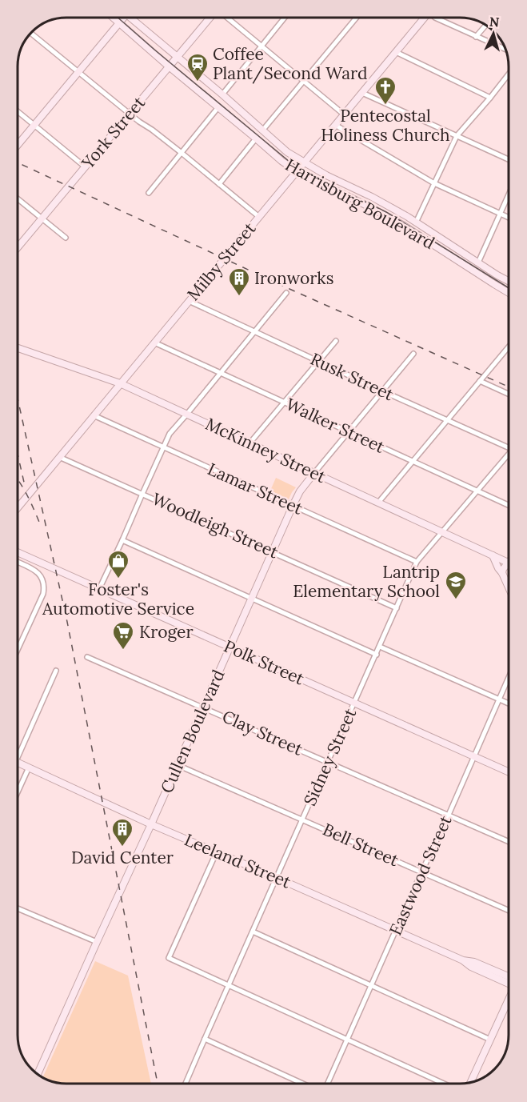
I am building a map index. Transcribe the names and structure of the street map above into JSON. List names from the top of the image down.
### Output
{
  "streets": {
    "main road": [
      "York Street",
      "Harrisburg Boulevard",
      "Milby Street",
      "McKinney Street",
      "Polk Street",
      "Cullen Boulevard",
      "Leeland Street"
    ],
    "street": [
      "Rusk Street",
      "Walker Street",
      "Lamar Street",
      "Woodleigh Street",
      "Clay Street",
      "Sidney Street",
      "Bell Street",
      "Eastwood Street"
    ]
  },
  "crossings": [
    ["York Street", "Harrisburg Boulevard"],
    ["Harrisburg Boulevard", "Milby Street"],
    ["Milby Street", "Rusk Street"],
    ["Milby Street", "Walker Street"],
    ["Milby Street", "McKinney Street"],
    ["Milby Street", "Lamar Street"],
    ["Milby Street", "Woodleigh Street"],
    ["Rusk Street", "Cullen Boulevard"],
    ["Walker Street", "Cullen Boulevard"],
    ["Walker Street", "Sidney Street"],
    ["McKinney Street", "Cullen Boulevard"],
    ["McKinney Street", "Sidney Street"],
    ["Lamar Street", "Cullen Boulevard"],
    ["Lamar Street", "Sidney Street"],
    ["Woodleigh Street", "Cullen Boulevard"],
    ["Woodleigh Street", "Sidney Street"],
    ["Polk Street", "Cullen Boulevard"],
    ["Polk Street", "Sidney Street"],
    ["Polk Street", "Eastwood Street"],
    ["Cullen Boulevard", "Clay Street"],
    ["Cullen Boulevard", "Bell Street"],
    ["Cullen Boulevard", "Leeland Street"],
    ["Clay Street", "Sidney Street"],
    ["Clay Street", "Eastwood Street"],
    ["Sidney Street", "Bell Street"],
    ["Sidney Street", "Leeland Street"],
    ["Bell Street", "Eastwood Street"],
    ["Leeland Street", "Eastwood Street"]
  ],
  "places": {
    "station": ["Coffee Plant/Second Ward"],
    "church": ["Pentecostal Holiness Church"],
    "building": ["Ironworks", "David Center"],
    "shop": ["Foster's Automotive Service"],
    "school or university": ["Lantrip Elementary School"],
    "supermarket": ["Kroger"]
  },
  "north": "top"
}
